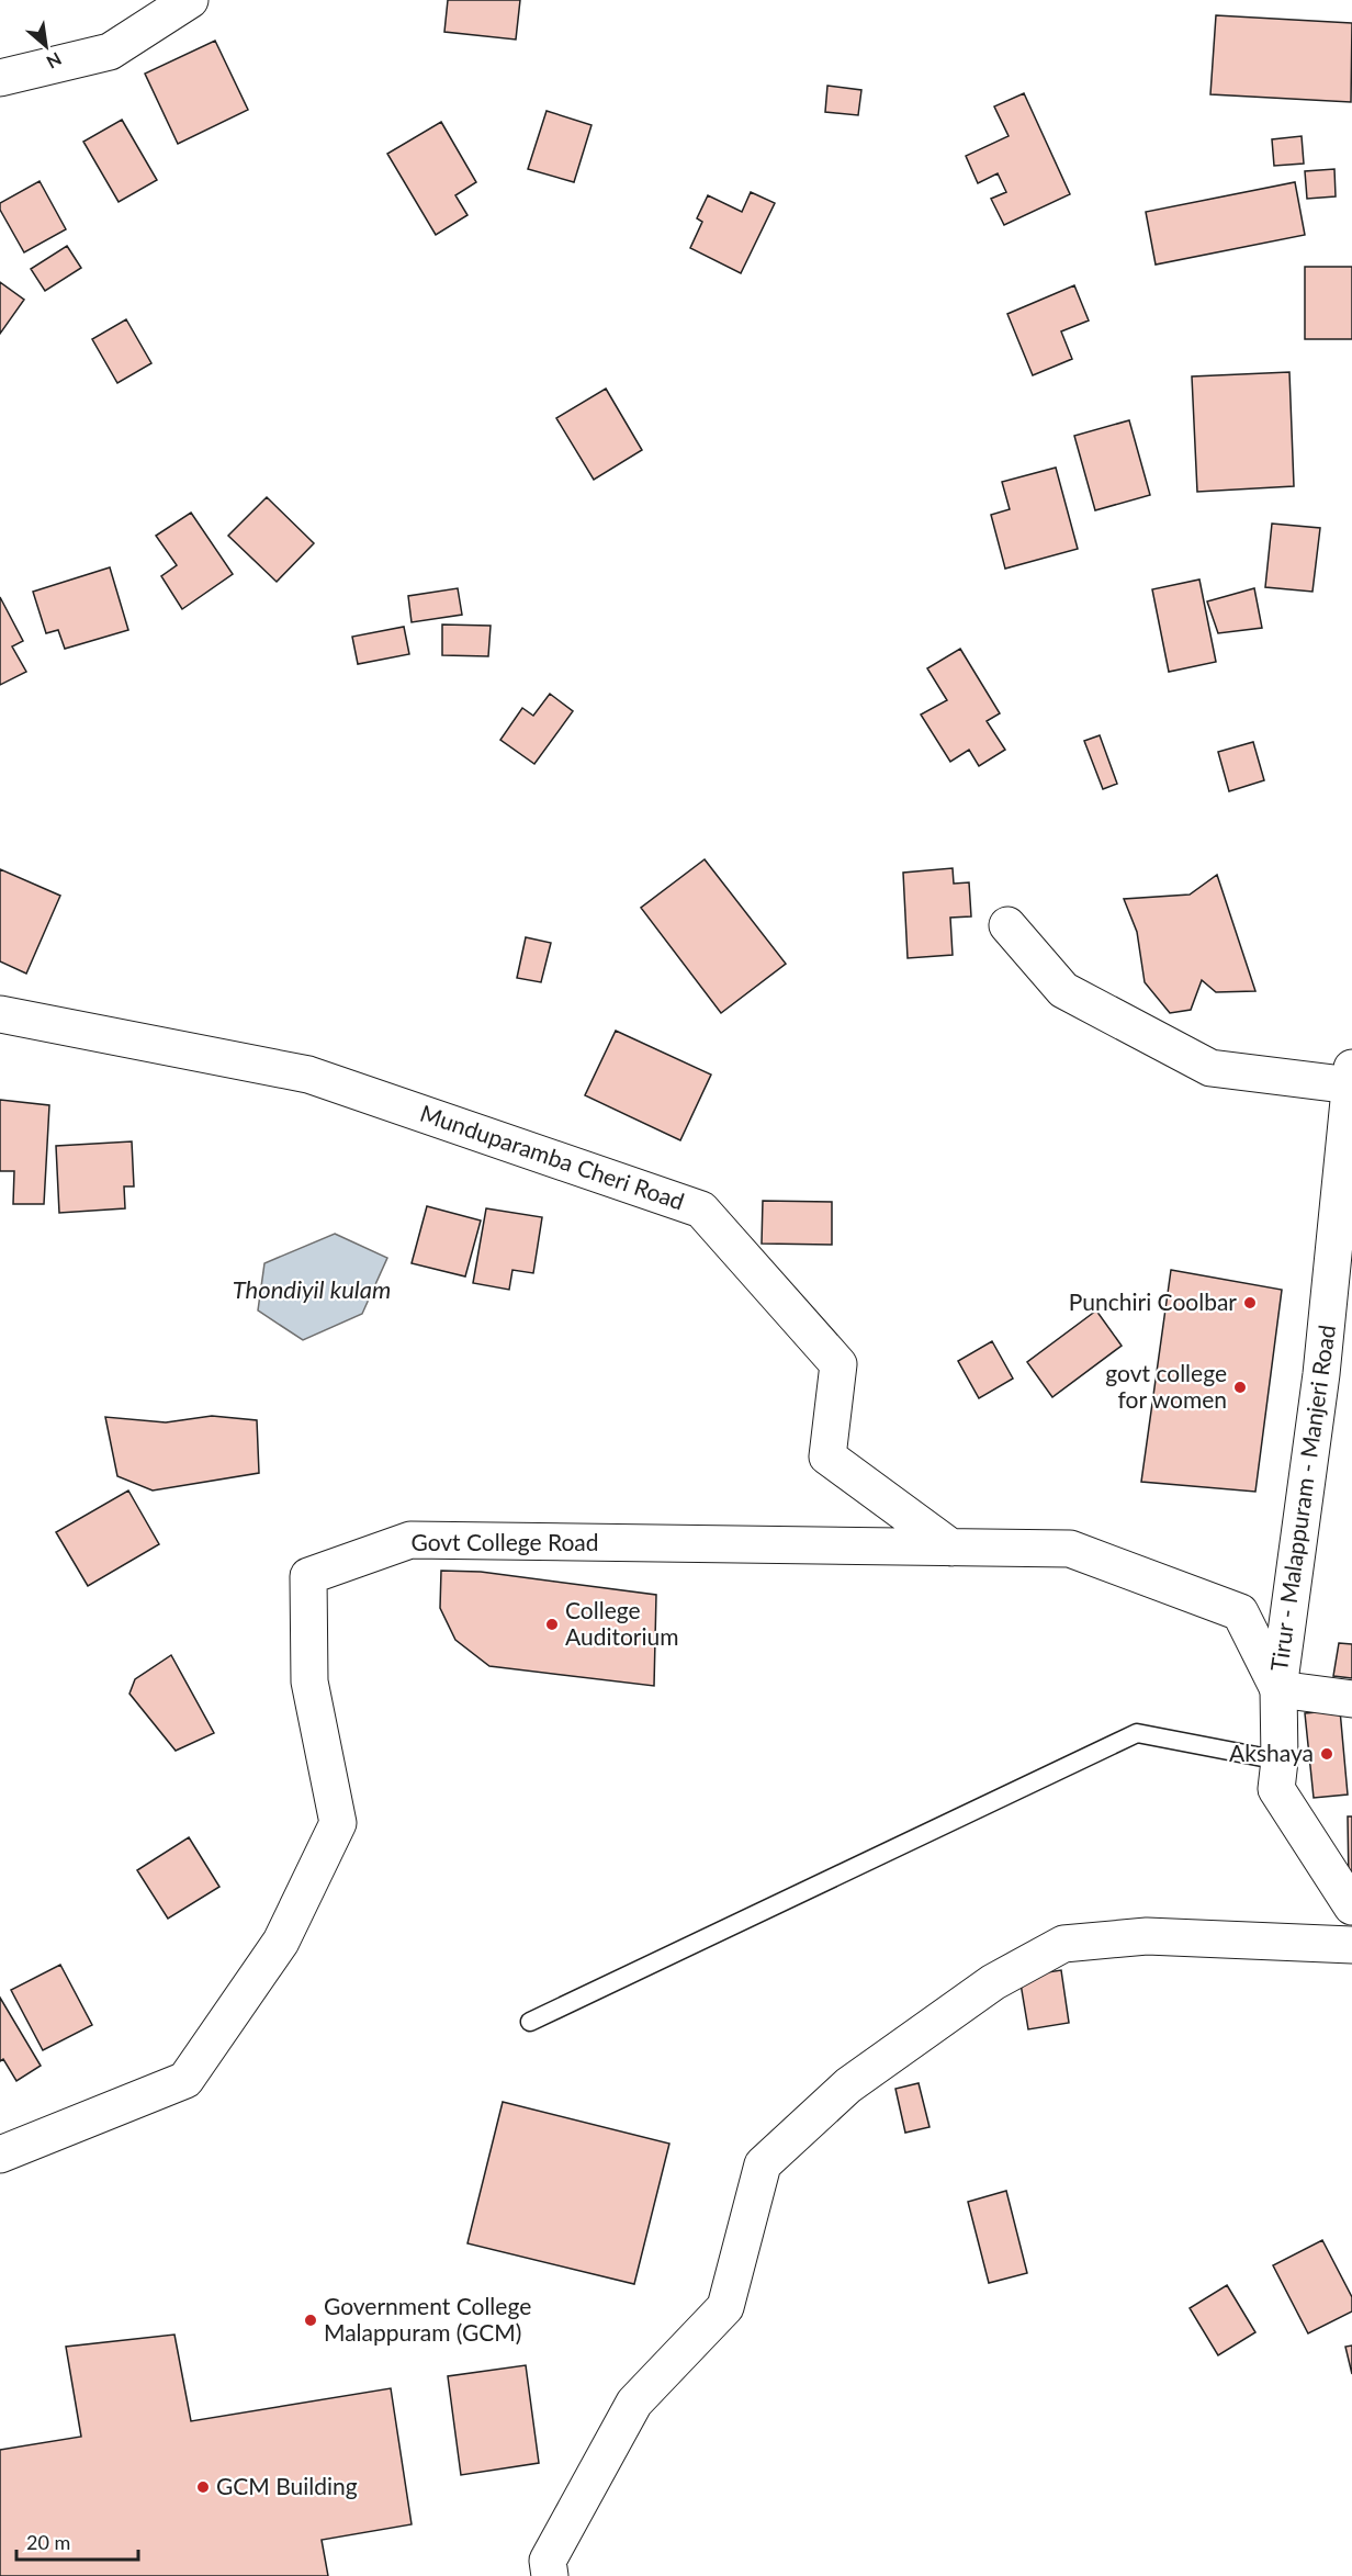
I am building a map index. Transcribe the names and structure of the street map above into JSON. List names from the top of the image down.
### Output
{
  "streets": {
    "street": ["Munduparamba Cheri Road", "Tirur - Malappuram - Manjeri Road", "Govt College Road"]
  },
  "crossings": [
    ["Munduparamba Cheri Road", "Govt College Road"],
    ["Tirur - Malappuram - Manjeri Road", "Govt College Road"]
  ],
  "water": ["Thondiyil kulam"],
  "places": [
    "Punchiri Coolbar",
    "govt college for women",
    "College Auditorium",
    "Akshaya",
    "Government College Malappuram (GCM)",
    "GCM Building"
  ],
  "scale_bar": "20 m",
  "north": "bottom right"
}
